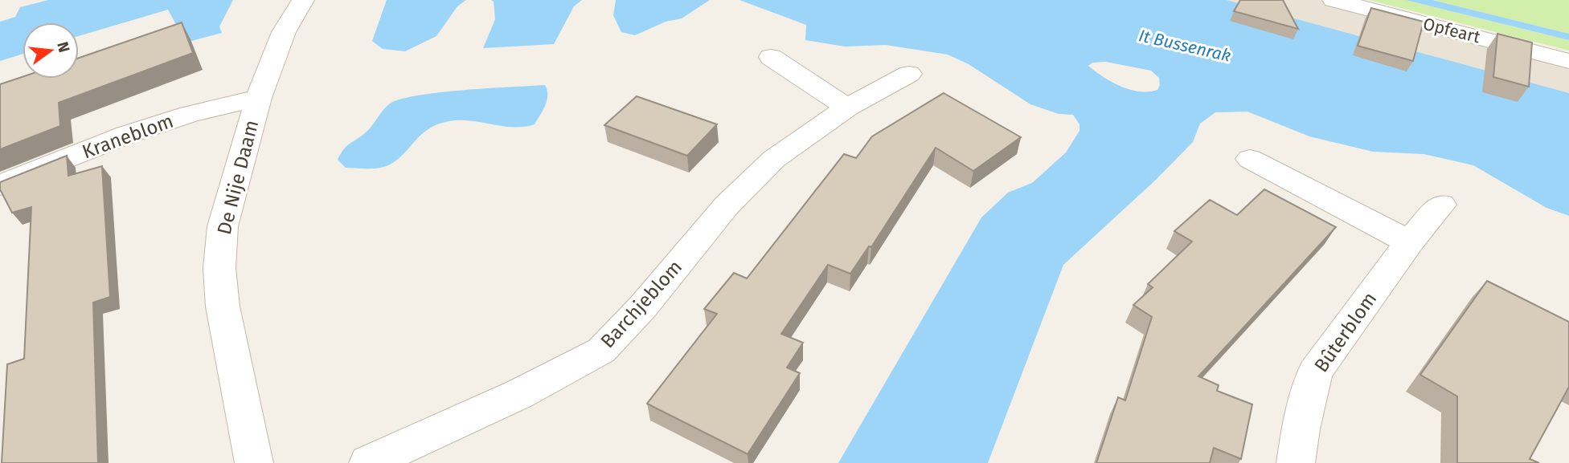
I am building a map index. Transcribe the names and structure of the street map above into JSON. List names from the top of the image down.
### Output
{
  "streets": {
    "street": [
      "Opfeart",
      "Kraneblom",
      "De Nije Daam",
      "Barchjeblom",
      "Bûterblom"
    ]
  },
  "crossings": [
    ["Kraneblom", "De Nije Daam"]
  ],
  "water": ["It Bussenrak"],
  "north": "right"
}
